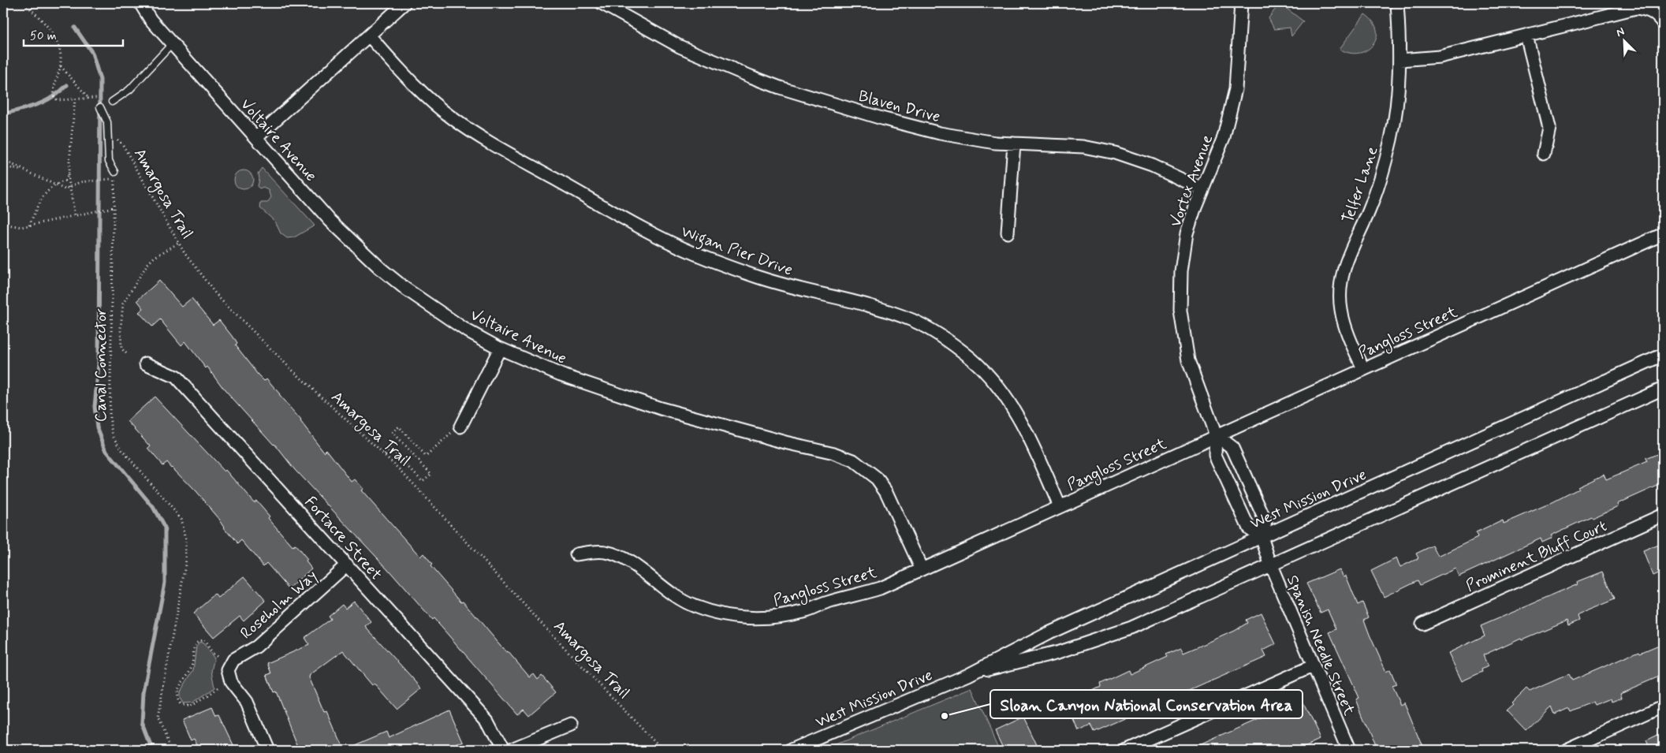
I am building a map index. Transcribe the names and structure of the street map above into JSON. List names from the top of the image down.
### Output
{
  "streets": {
    "street": [
      "Blaven Drive",
      "Voltaire Avenue",
      "Vortex Avenue",
      "Telfer Lane",
      "Wigan Pier Drive",
      "Pangloss Street",
      "West Mission Drive",
      "Fortacre Street",
      "Prominent Bluff Court",
      "Roseholm Way",
      "Spanish Needle Street"
    ],
    "path": ["Amargosa Trail", "Canal Connector"]
  },
  "crossings": [
    ["Blaven Drive", "Vortex Avenue"],
    ["Voltaire Avenue", "Pangloss Street"],
    ["Vortex Avenue", "Pangloss Street"],
    ["Vortex Avenue", "West Mission Drive"],
    ["Vortex Avenue", "Spanish Needle Street"],
    ["Telfer Lane", "Pangloss Street"],
    ["Wigan Pier Drive", "Pangloss Street"],
    ["West Mission Drive", "Spanish Needle Street"],
    ["Fortacre Street", "Roseholm Way"]
  ],
  "places": ["Sloan Canyon National Conservation Area"],
  "scale_bar": "50 m",
  "north": "top left"
}
